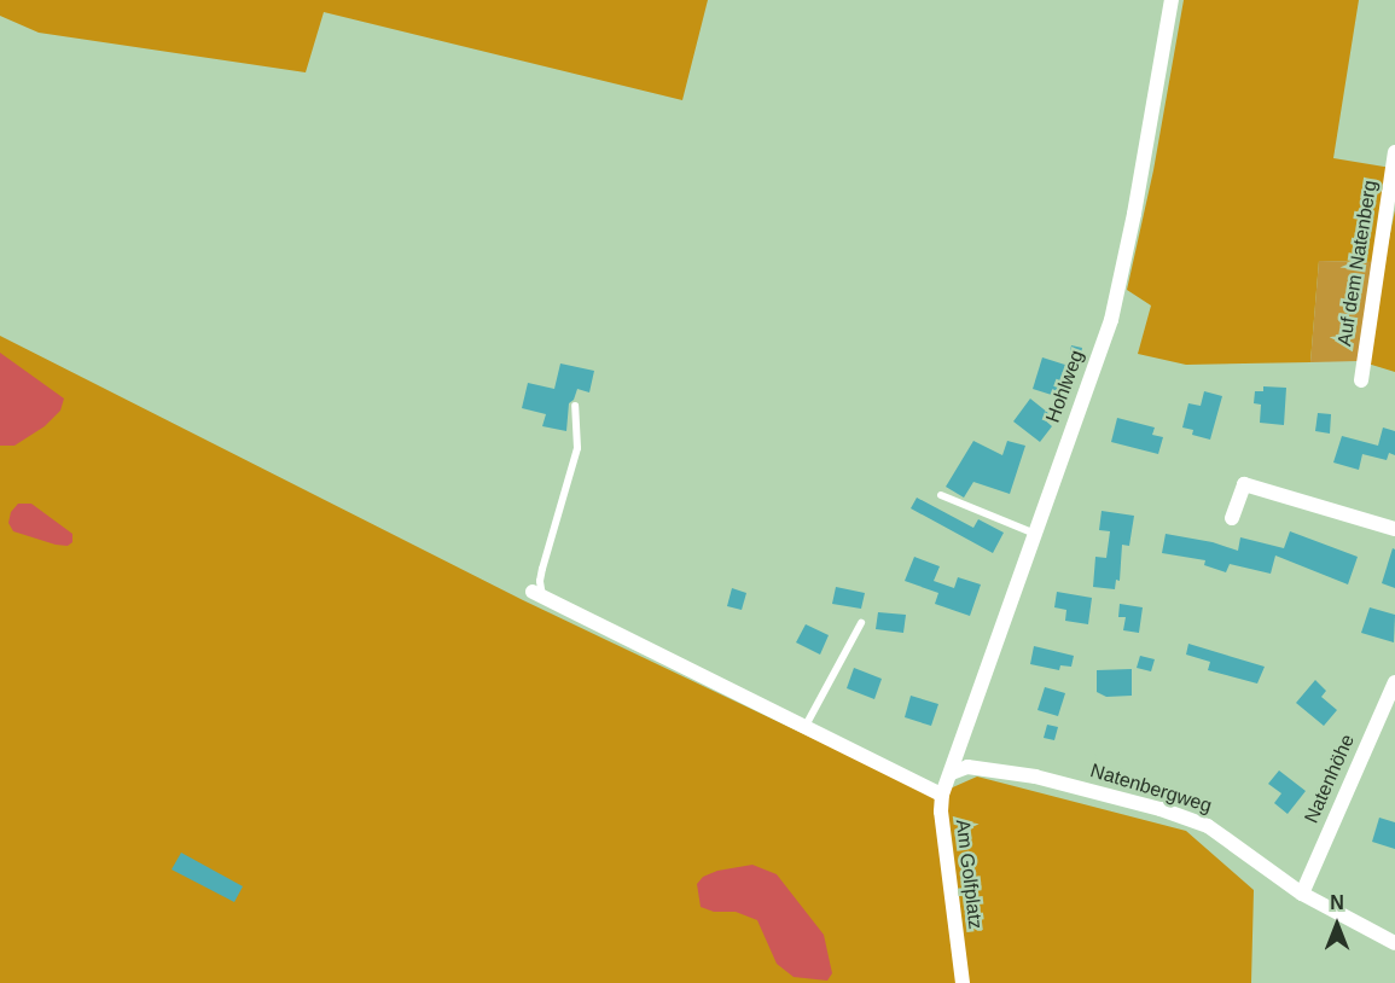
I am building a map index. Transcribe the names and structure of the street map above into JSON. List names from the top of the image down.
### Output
{
  "streets": {
    "street": [
      "Auf dem Natenberg",
      "Hohlweg",
      "Natenhöhe",
      "Natenbergweg",
      "Am Golfplatz"
    ]
  },
  "crossings": [
    ["Hohlweg", "Natenbergweg"],
    ["Hohlweg", "Am Golfplatz"],
    ["Natenhöhe", "Natenbergweg"],
    ["Natenbergweg", "Am Golfplatz"]
  ],
  "north": "top"
}
